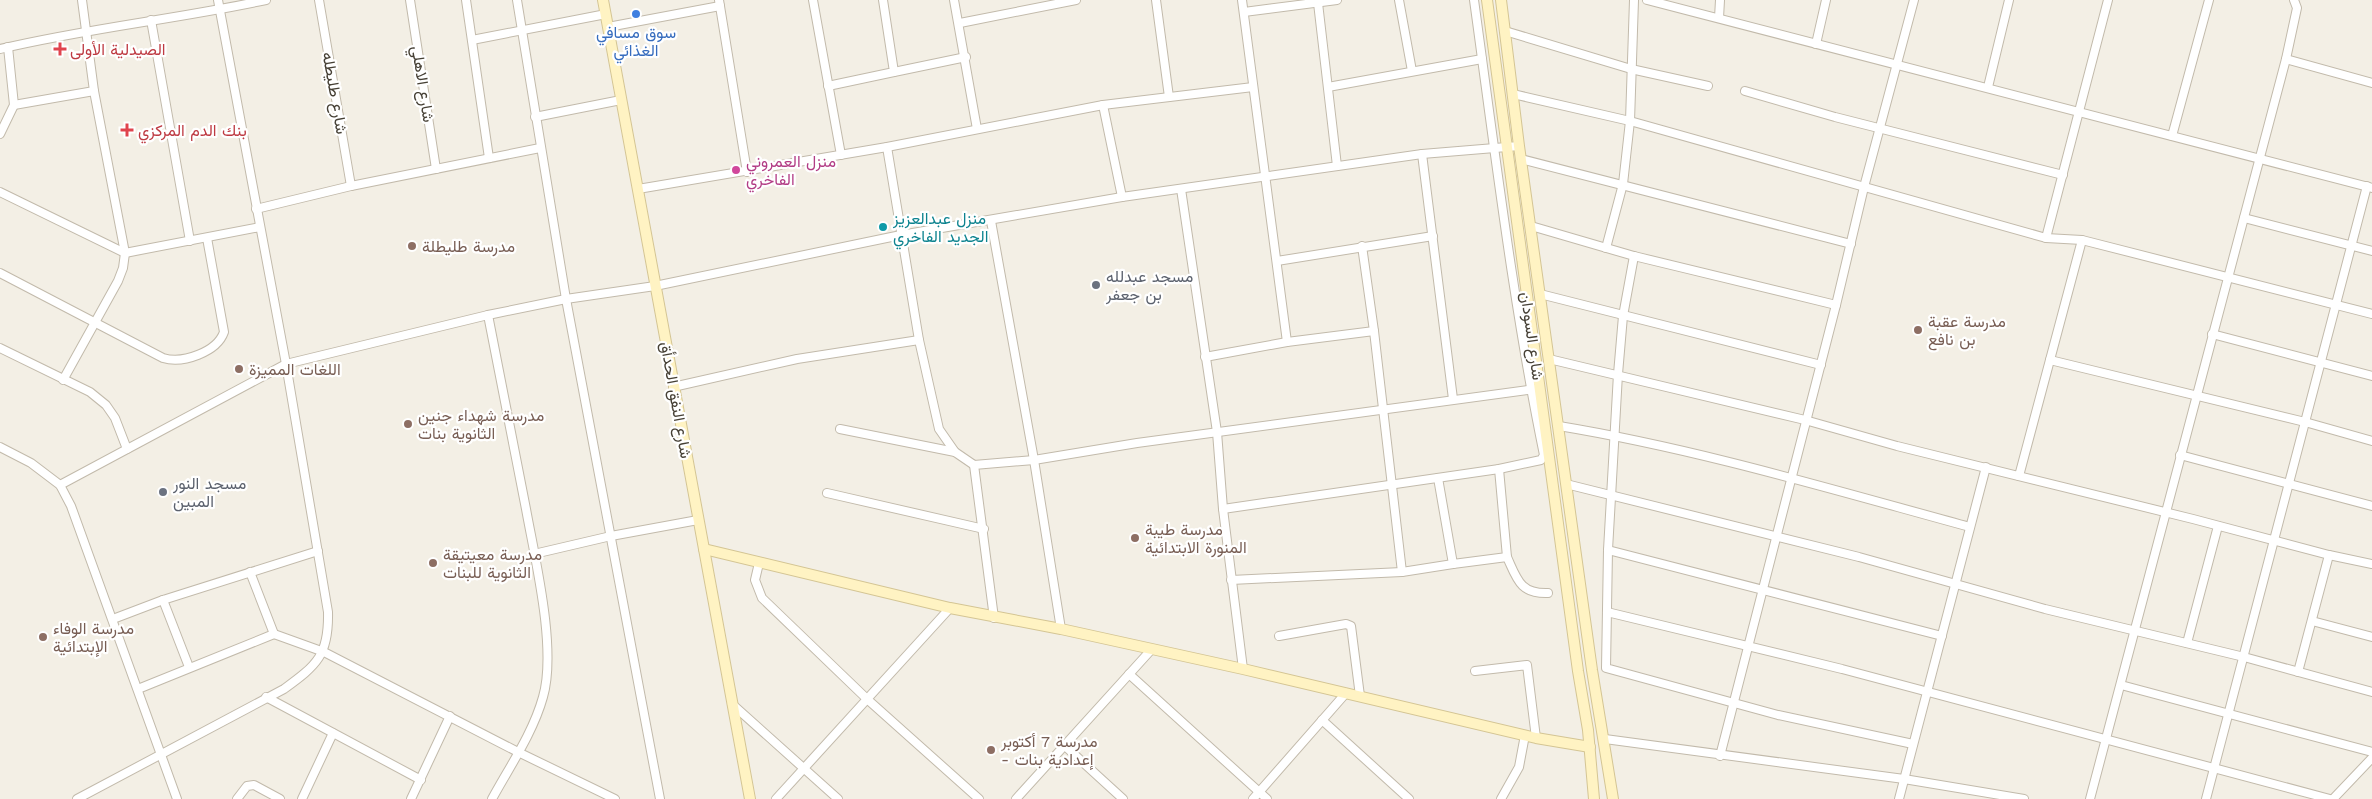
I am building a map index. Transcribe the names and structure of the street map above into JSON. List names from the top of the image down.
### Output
{
  "streets": {
    "main road": ["شارع السودان", "شارع النفق الحدأق"],
    "street": ["شارع الاهلي", "شارع طليطله"]
  },
  "places": {
    "other": [
      "سوق مسافي الغذائي",
      "منزل العمروني الفاخري",
      "منزل عبدالعزيز الجديد الفاخري",
      "مدرسة طليطلة",
      "مسجد عبدلله بن جعفر",
      "مدرسة عقبة بن نافع",
      "اللغات المميزة",
      "مدرسة شهداء جنين الثانوية بنات",
      "مسجد النور المبين",
      "مدرسة طيبة المنورة الابتدائية",
      "مدرسة معيتيقة الثانوية للبنات",
      "مدرسة الوفاء الإبتدائية",
      "مدرسة 7 أكتوبر - إعدادية بنات"
    ],
    "health": ["الصيدلية الأولى", "بنك الدم المركزي"]
  }
}
